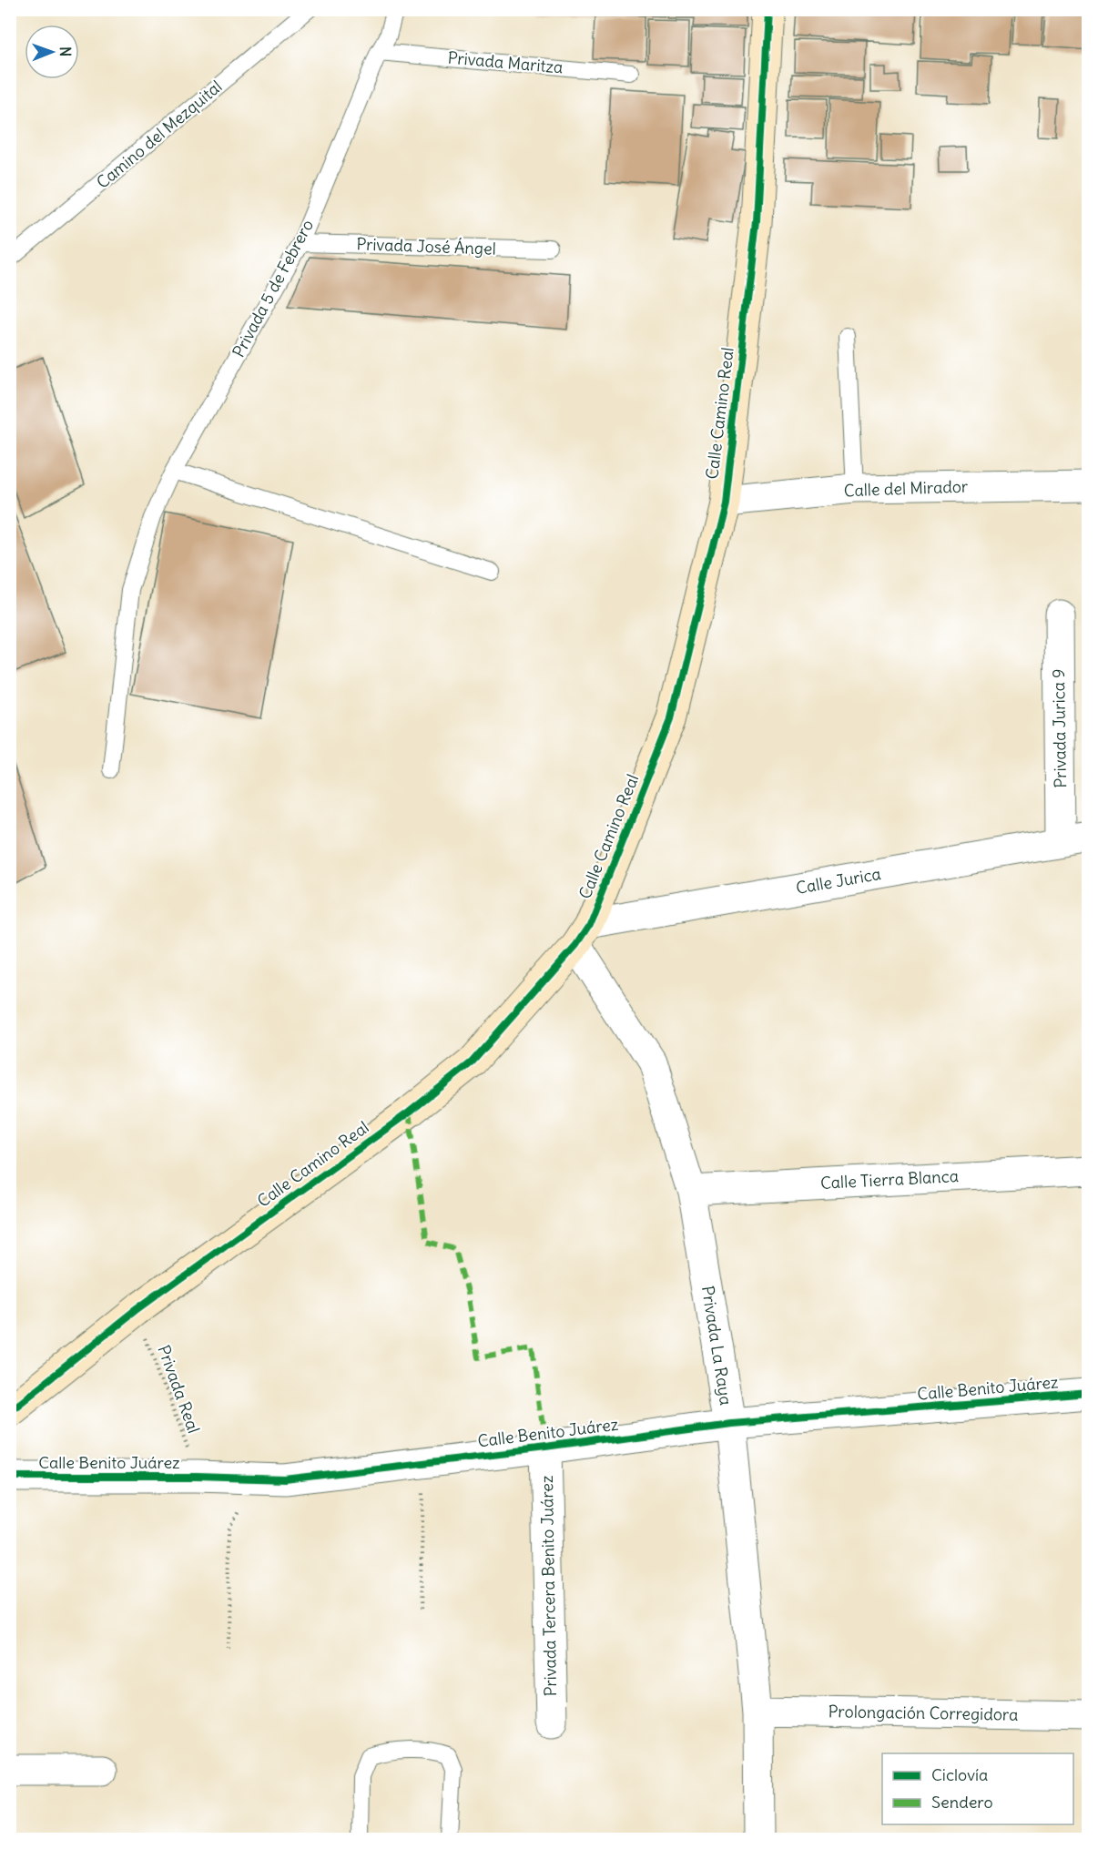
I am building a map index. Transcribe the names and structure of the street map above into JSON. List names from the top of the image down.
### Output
{
  "streets": {
    "street": [
      "Calle Camino Real",
      "Calle del Mirador",
      "Privada Jurica 9",
      "Calle Jurica",
      "Calle Tierra Blanca",
      "Privada La Raya",
      "Calle Benito Juárez",
      "Privada Tercera Benito Juárez",
      "Prolongación Corregidora"
    ],
    "lane": [
      "Privada Maritza",
      "Camino del Mezquital",
      "Privada José Ángel",
      "Privada 5 de Febrero"
    ],
    "path": ["Privada Real"]
  },
  "crossings": [
    ["Privada Maritza", "Privada 5 de Febrero"],
    ["Privada José Ángel", "Privada 5 de Febrero"],
    ["Calle Camino Real", "Calle del Mirador"],
    ["Calle Camino Real", "Calle Jurica"],
    ["Calle Camino Real", "Privada La Raya"],
    ["Calle Camino Real", "Privada Real"],
    ["Privada Jurica 9", "Calle Jurica"],
    ["Calle Jurica", "Privada La Raya"],
    ["Calle Tierra Blanca", "Privada La Raya"],
    ["Privada La Raya", "Calle Benito Juárez"],
    ["Privada La Raya", "Prolongación Corregidora"],
    ["Calle Benito Juárez", "Privada Real"],
    ["Calle Benito Juárez", "Privada Tercera Benito Juárez"]
  ],
  "legend": ["Ciclovía", "Sendero"],
  "north": "right"
}
